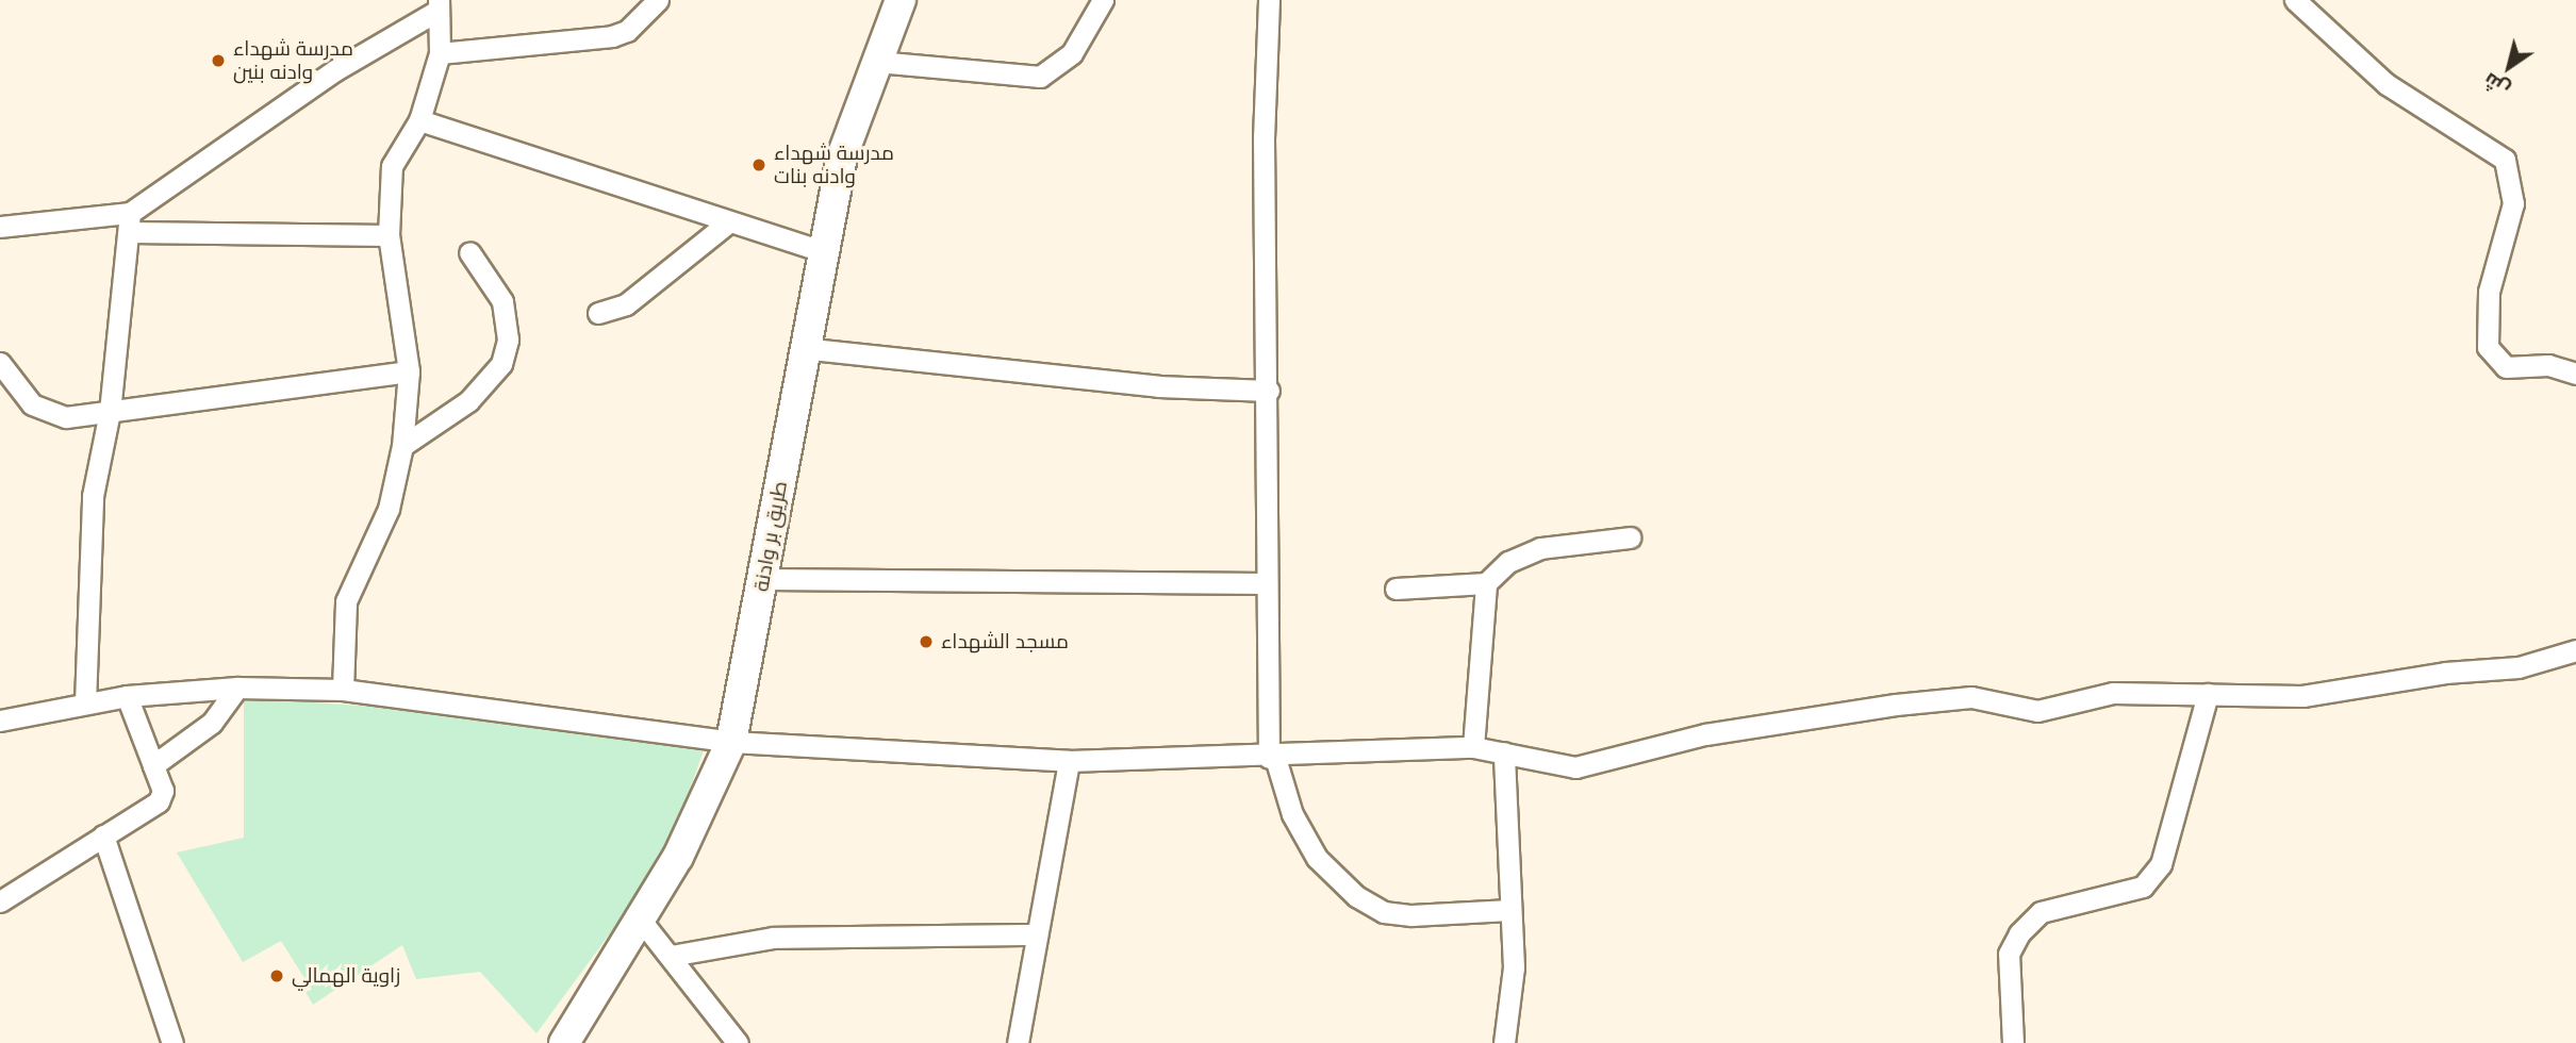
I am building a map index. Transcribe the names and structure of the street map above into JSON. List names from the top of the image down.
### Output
{
  "streets": {
    "street": ["طريق بر وادنة"]
  },
  "places": [
    "مدرسة شهداء وادنه بنين",
    "مدرسة شهداء وادنه بنات",
    "مسجد الشهداء",
    "زاوية الهمالي"
  ],
  "north": "bottom left"
}
